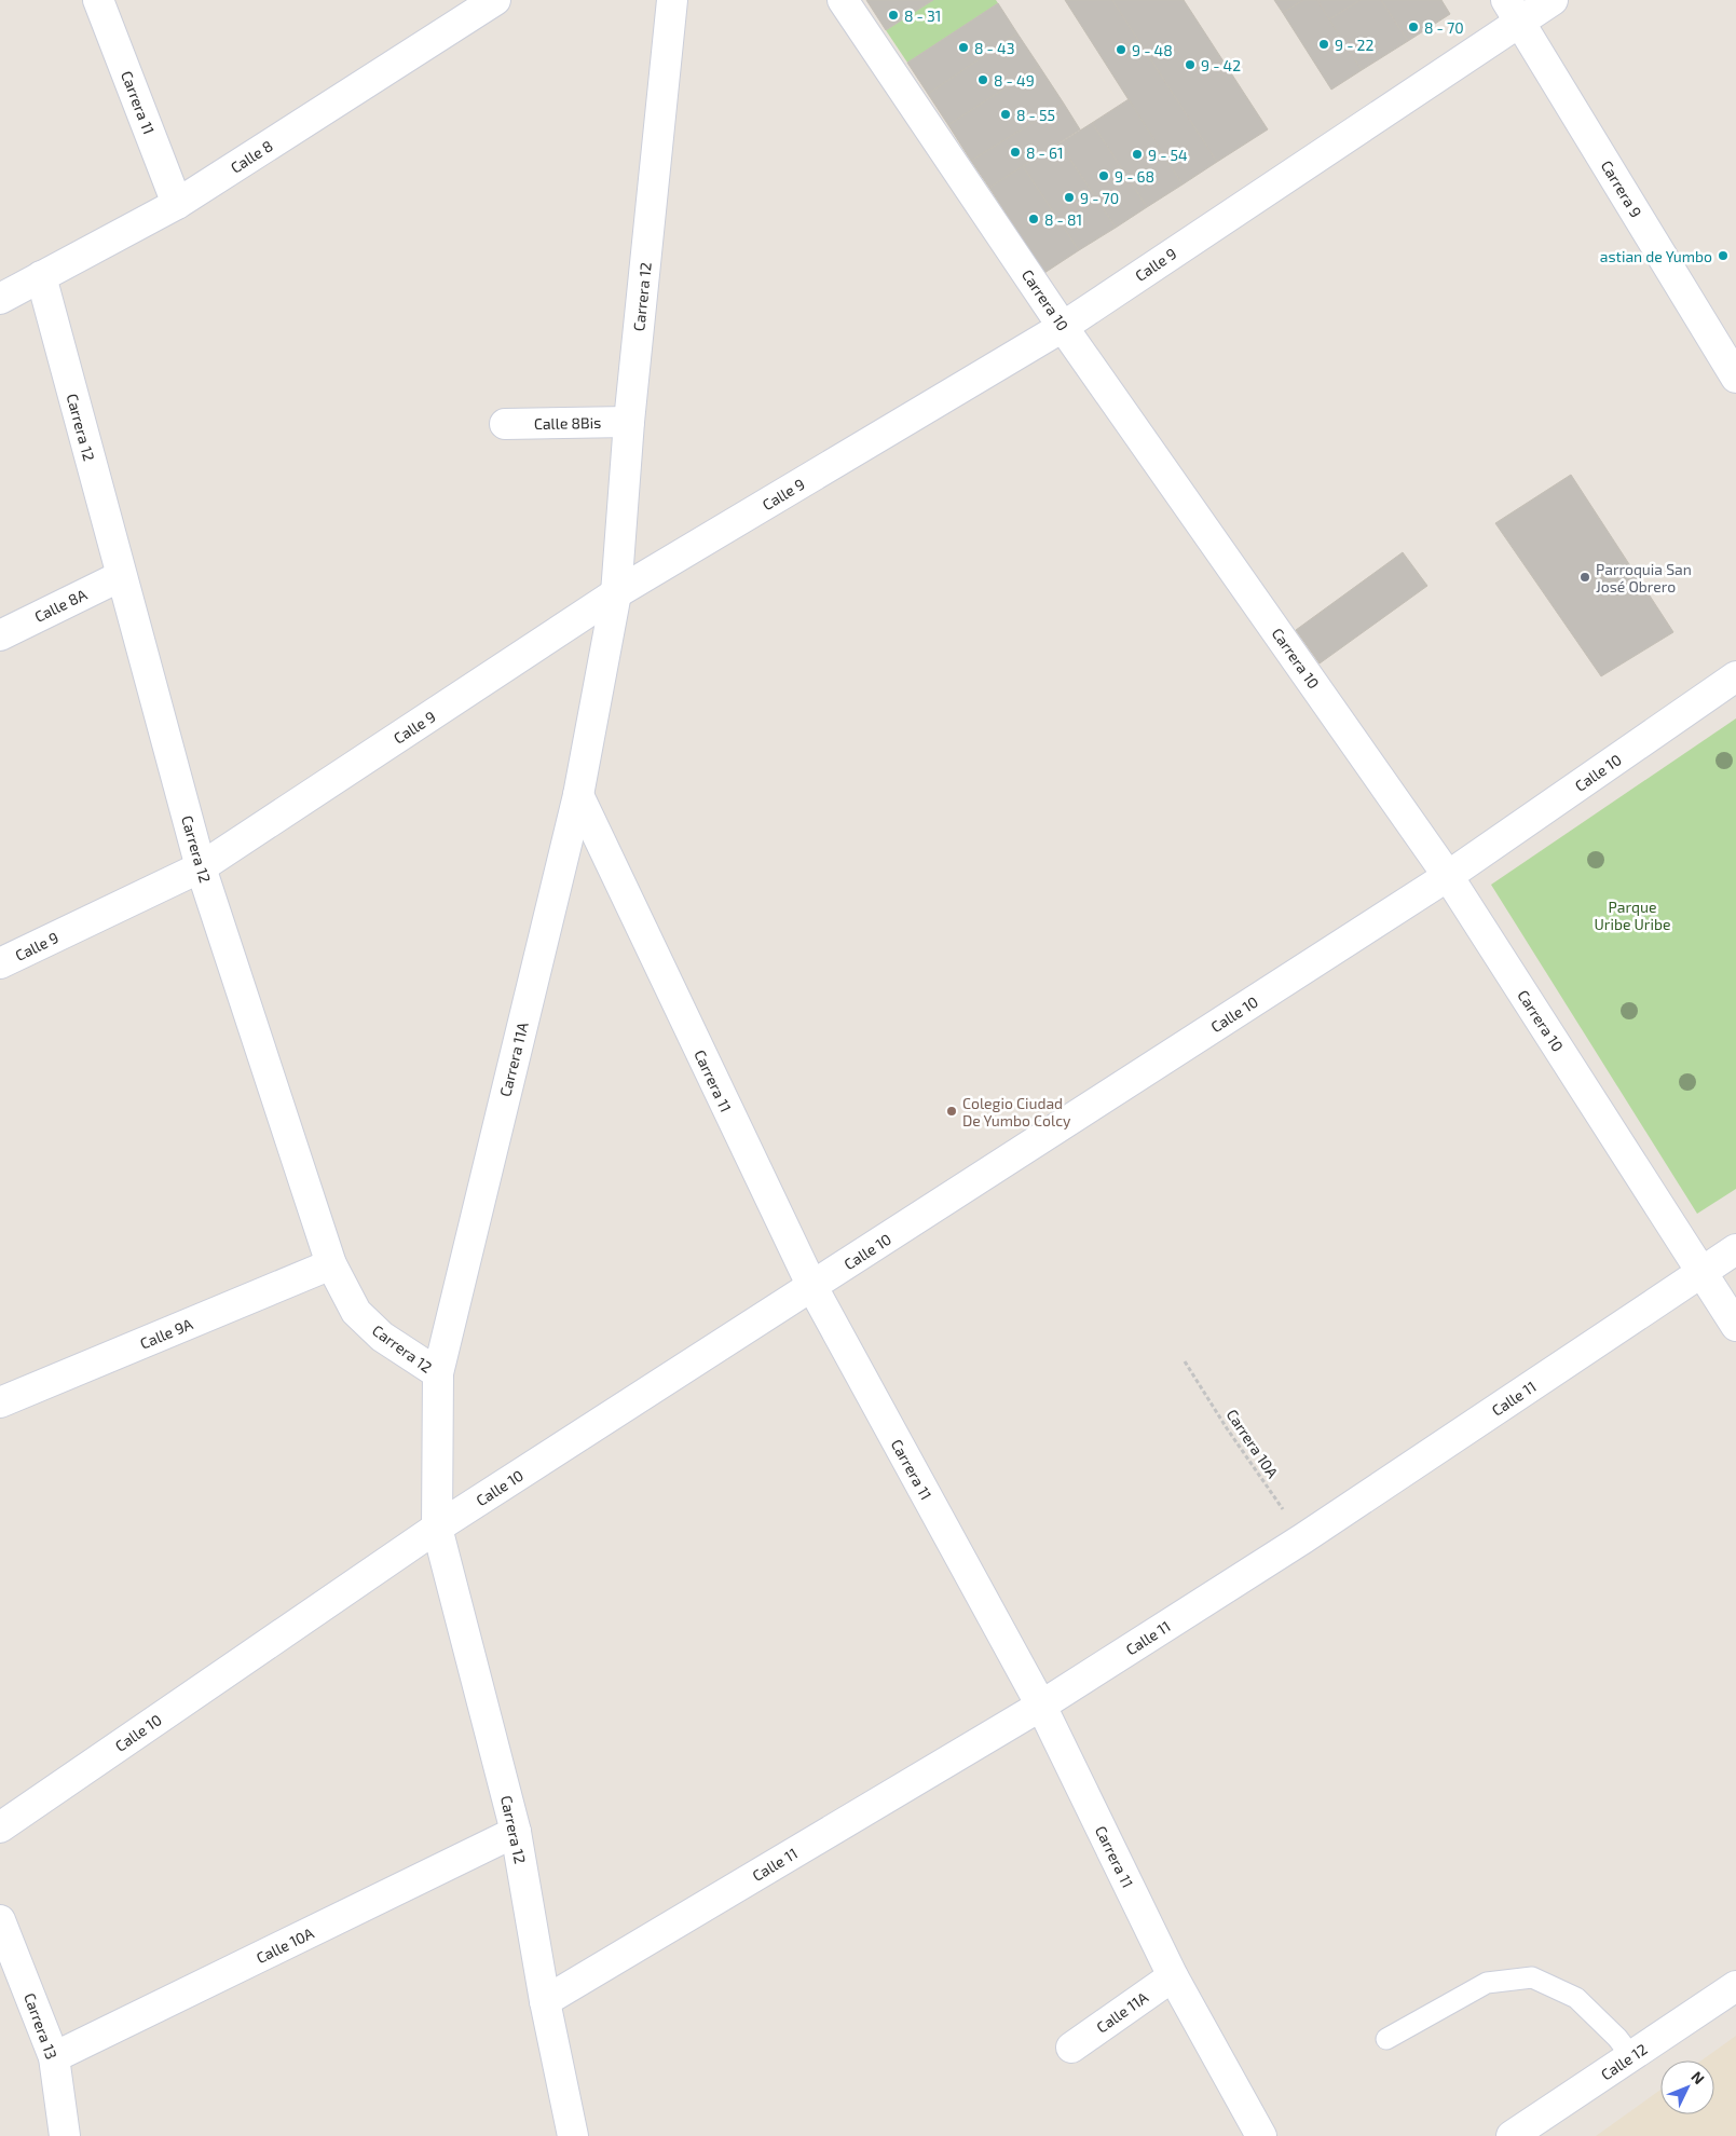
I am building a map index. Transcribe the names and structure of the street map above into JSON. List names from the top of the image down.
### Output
{
  "streets": {
    "street": [
      "Carrera 11",
      "Calle 8",
      "Carrera 9",
      "Calle 9",
      "Carrera 12",
      "Carrera 10",
      "Calle 8Bis",
      "Calle 8A",
      "Calle 10",
      "Carrera 11A",
      "Calle 9A",
      "Calle 11",
      "Calle 10A",
      "Calle 11A",
      "Carrera 13",
      "Calle 12"
    ],
    "path": ["Carrera 10A"]
  },
  "crossings": [
    ["Carrera 11", "Calle 8"],
    ["Carrera 11", "Calle 10"],
    ["Carrera 11", "Carrera 11A"],
    ["Carrera 11", "Calle 11"],
    ["Carrera 11", "Calle 11A"],
    ["Calle 8", "Carrera 12"],
    ["Carrera 9", "Calle 9"],
    ["Calle 9", "Carrera 12"],
    ["Calle 9", "Carrera 10"],
    ["Calle 9", "Carrera 11A"],
    ["Carrera 12", "Calle 8Bis"],
    ["Carrera 12", "Calle 8A"],
    ["Carrera 12", "Calle 10"],
    ["Carrera 12", "Carrera 11A"],
    ["Carrera 12", "Calle 9A"],
    ["Carrera 12", "Calle 11"],
    ["Carrera 12", "Calle 10A"],
    ["Carrera 10", "Calle 10"],
    ["Carrera 10", "Calle 11"],
    ["Calle 10", "Carrera 11A"],
    ["Calle 11", "Carrera 10A"],
    ["Calle 10A", "Carrera 13"]
  ],
  "parks": ["Parque Uribe Uribe"],
  "places": [
    "8 - 31",
    "8 - 70",
    "9 - 22",
    "8 - 43",
    "9 - 48",
    "9 - 42",
    "8 - 49",
    "8 - 55",
    "8 - 61",
    "9 - 54",
    "9 - 68",
    "9 - 70",
    "8 - 81",
    "astian de Yumbo",
    "Parroquia San José Obrero",
    "Colegio Ciudad De Yumbo Colcy"
  ],
  "north": "top right"
}
